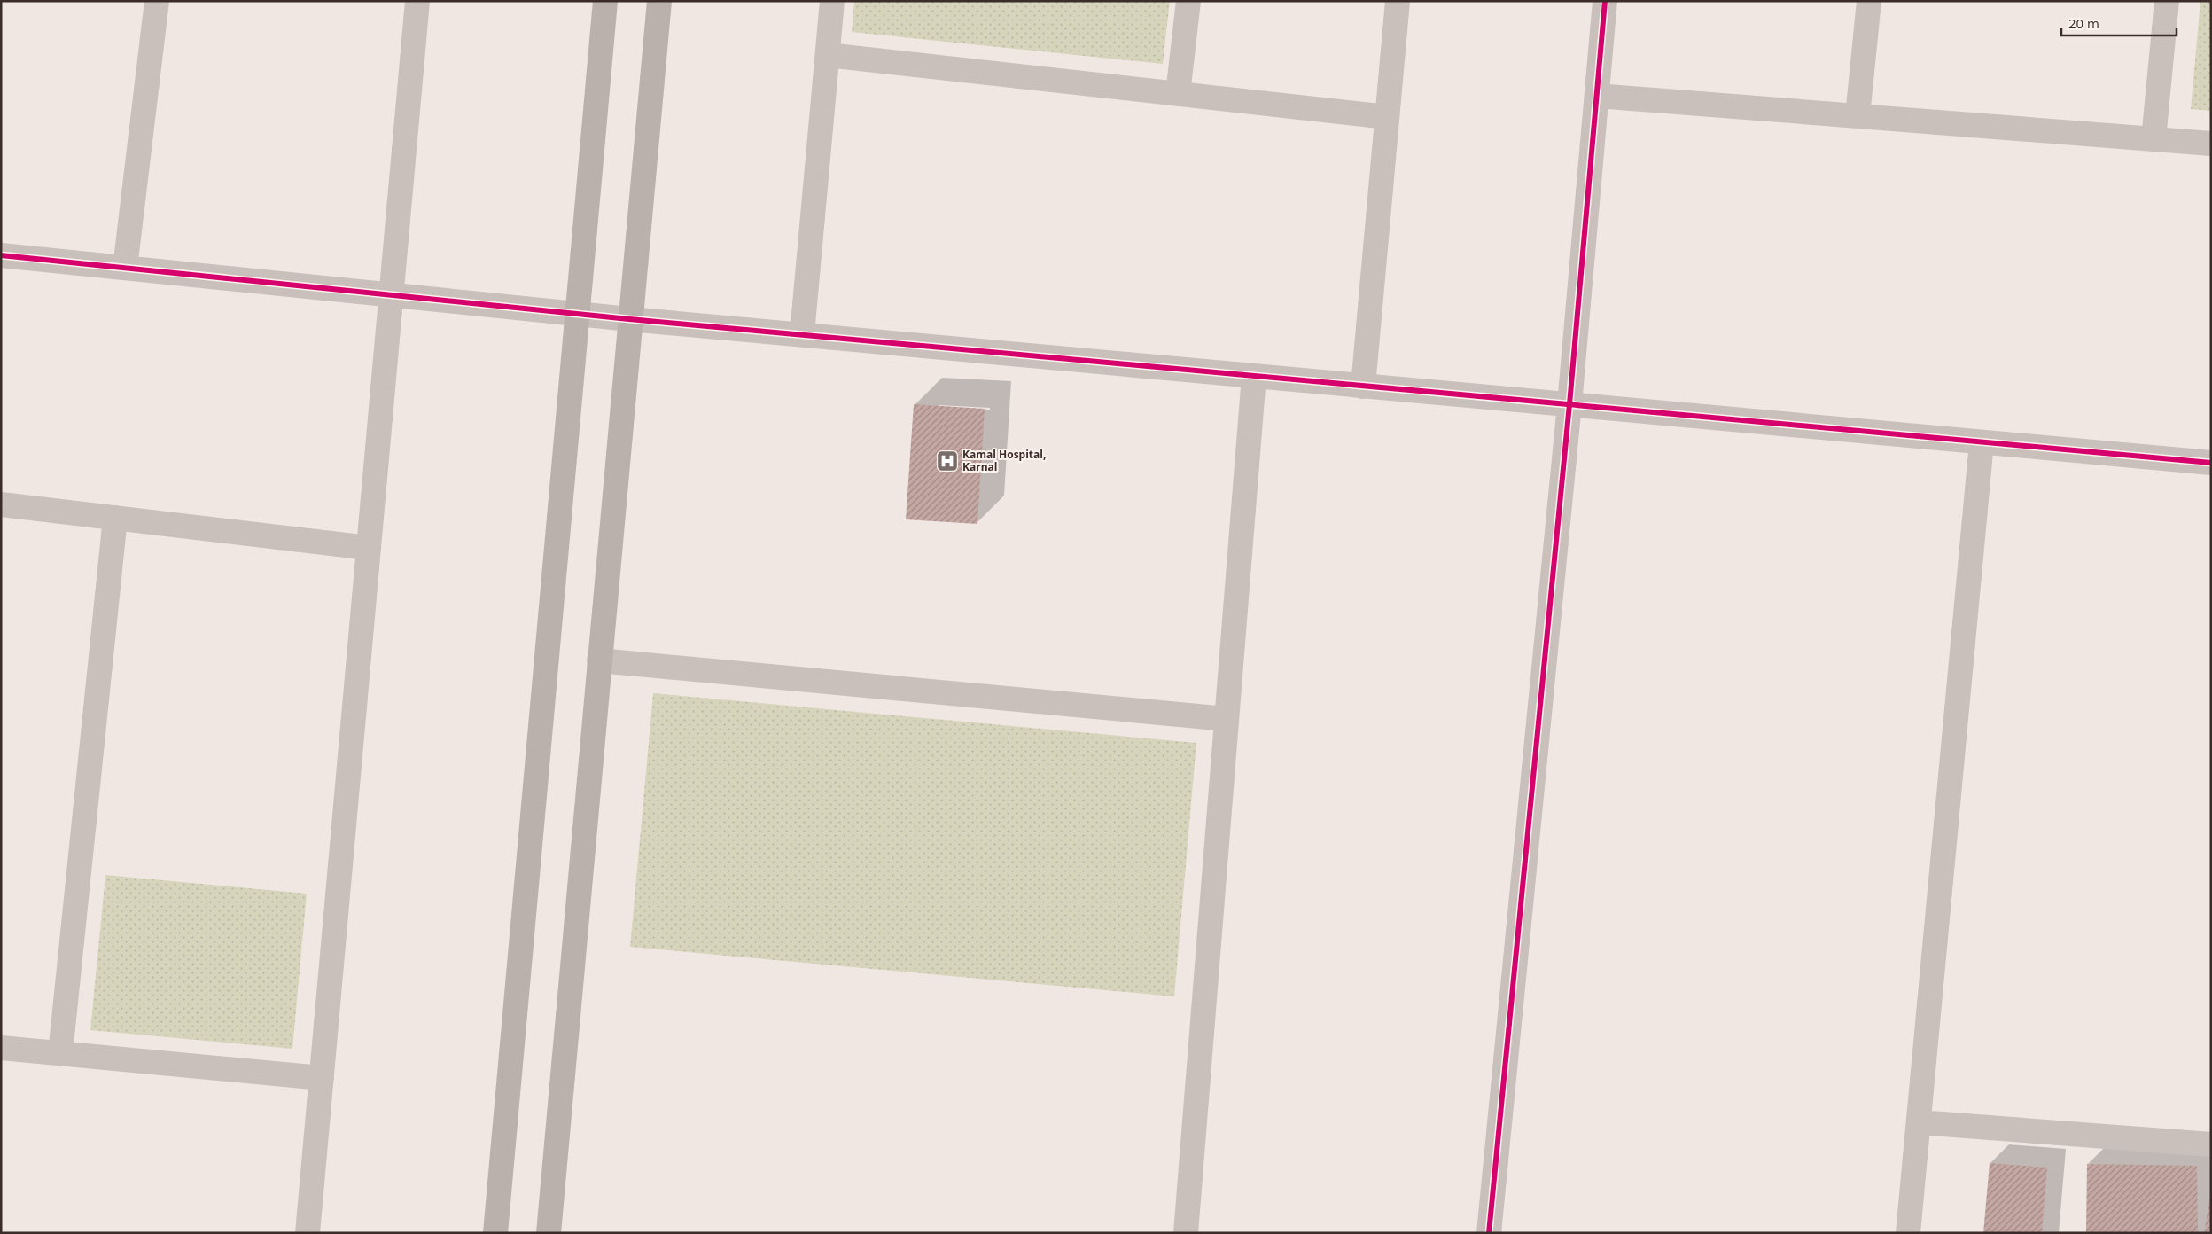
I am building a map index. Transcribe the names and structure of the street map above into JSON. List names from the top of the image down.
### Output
{
  "places": {
    "hospital": ["Kamal Hospital, Karnal"]
  },
  "scale_bar": "20 m"
}
